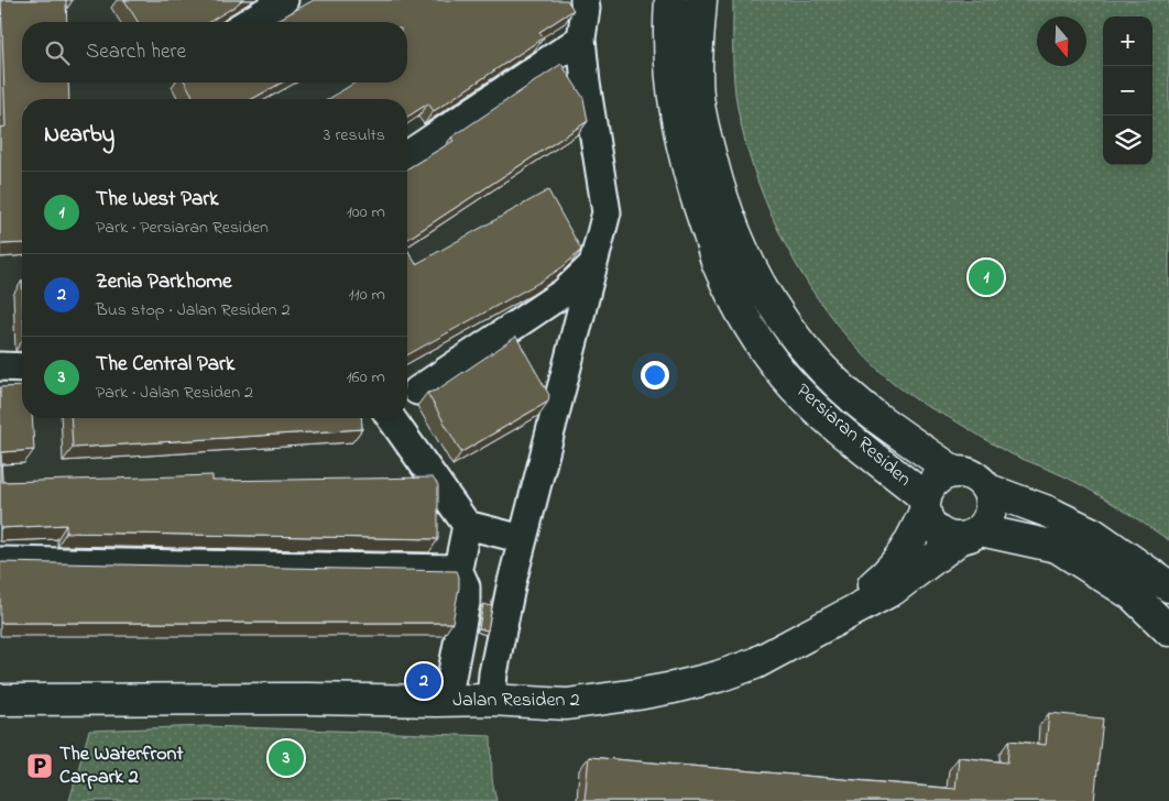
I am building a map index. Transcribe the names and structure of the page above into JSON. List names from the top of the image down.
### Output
{
  "streets": {
    "street": ["Persiaran Residen", "Jalan Residen 2"]
  },
  "crossings": [
    ["Persiaran Residen", "Jalan Residen 2"]
  ],
  "places": {
    "parking": ["The Waterfront Carpark 2"]
  },
  "north": "bottom",
  "page": {
    "map_buttons": ["+", "−"],
    "search": "Search here",
    "heading": ["Nearby", "3 results"],
    "list": [
      {
        "mark": "1",
        "name": "The West Park",
        "note": "Park · Persiaran Residen",
        "value": "100 m"
      },
      {
        "mark": "2",
        "name": "Zenia Parkhome",
        "note": "Bus stop · Jalan Residen 2",
        "value": "110 m"
      },
      {
        "mark": "3",
        "name": "The Central Park",
        "note": "Park · Jalan Residen 2",
        "value": "160 m"
      }
    ],
    "pins": ["1", "2", "3"]
  }
}
